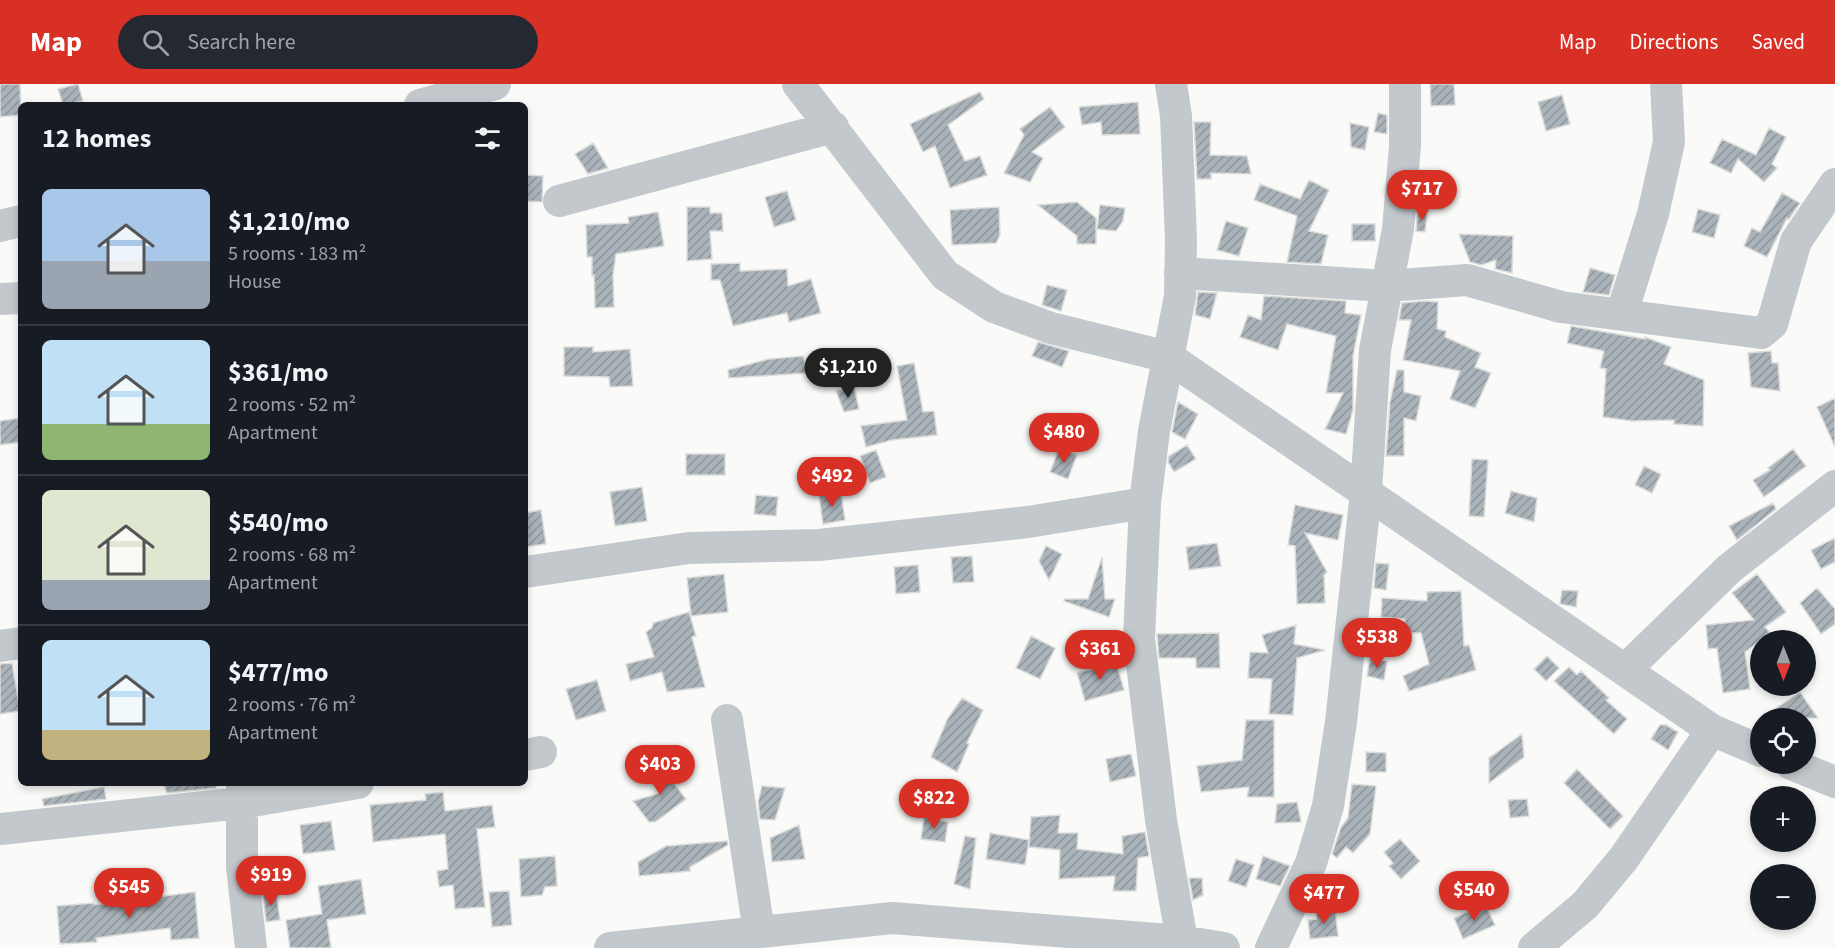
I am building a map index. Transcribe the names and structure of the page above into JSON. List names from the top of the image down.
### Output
{
  "north": "bottom",
  "page": {
    "header": "Map",
    "search": "Search here",
    "nav": ["Map", "Directions", "Saved"],
    "heading": "12 homes",
    "price": [
      "$717",
      "$1,210",
      "$480",
      "$492",
      "$538",
      "$361",
      "$403",
      "$822",
      "$919",
      "$545",
      "$540",
      "$477"
    ],
    "list": [
      {
        "name": "$1,210/mo",
        "note": "5 rooms · 183 m² · House"
      },
      {
        "name": "$361/mo",
        "note": "2 rooms · 52 m² · Apartment"
      },
      {
        "name": "$540/mo",
        "note": "2 rooms · 68 m² · Apartment"
      },
      {
        "name": "$477/mo",
        "note": "2 rooms · 76 m² · Apartment"
      }
    ],
    "map_buttons": ["+", "−"]
  }
}
